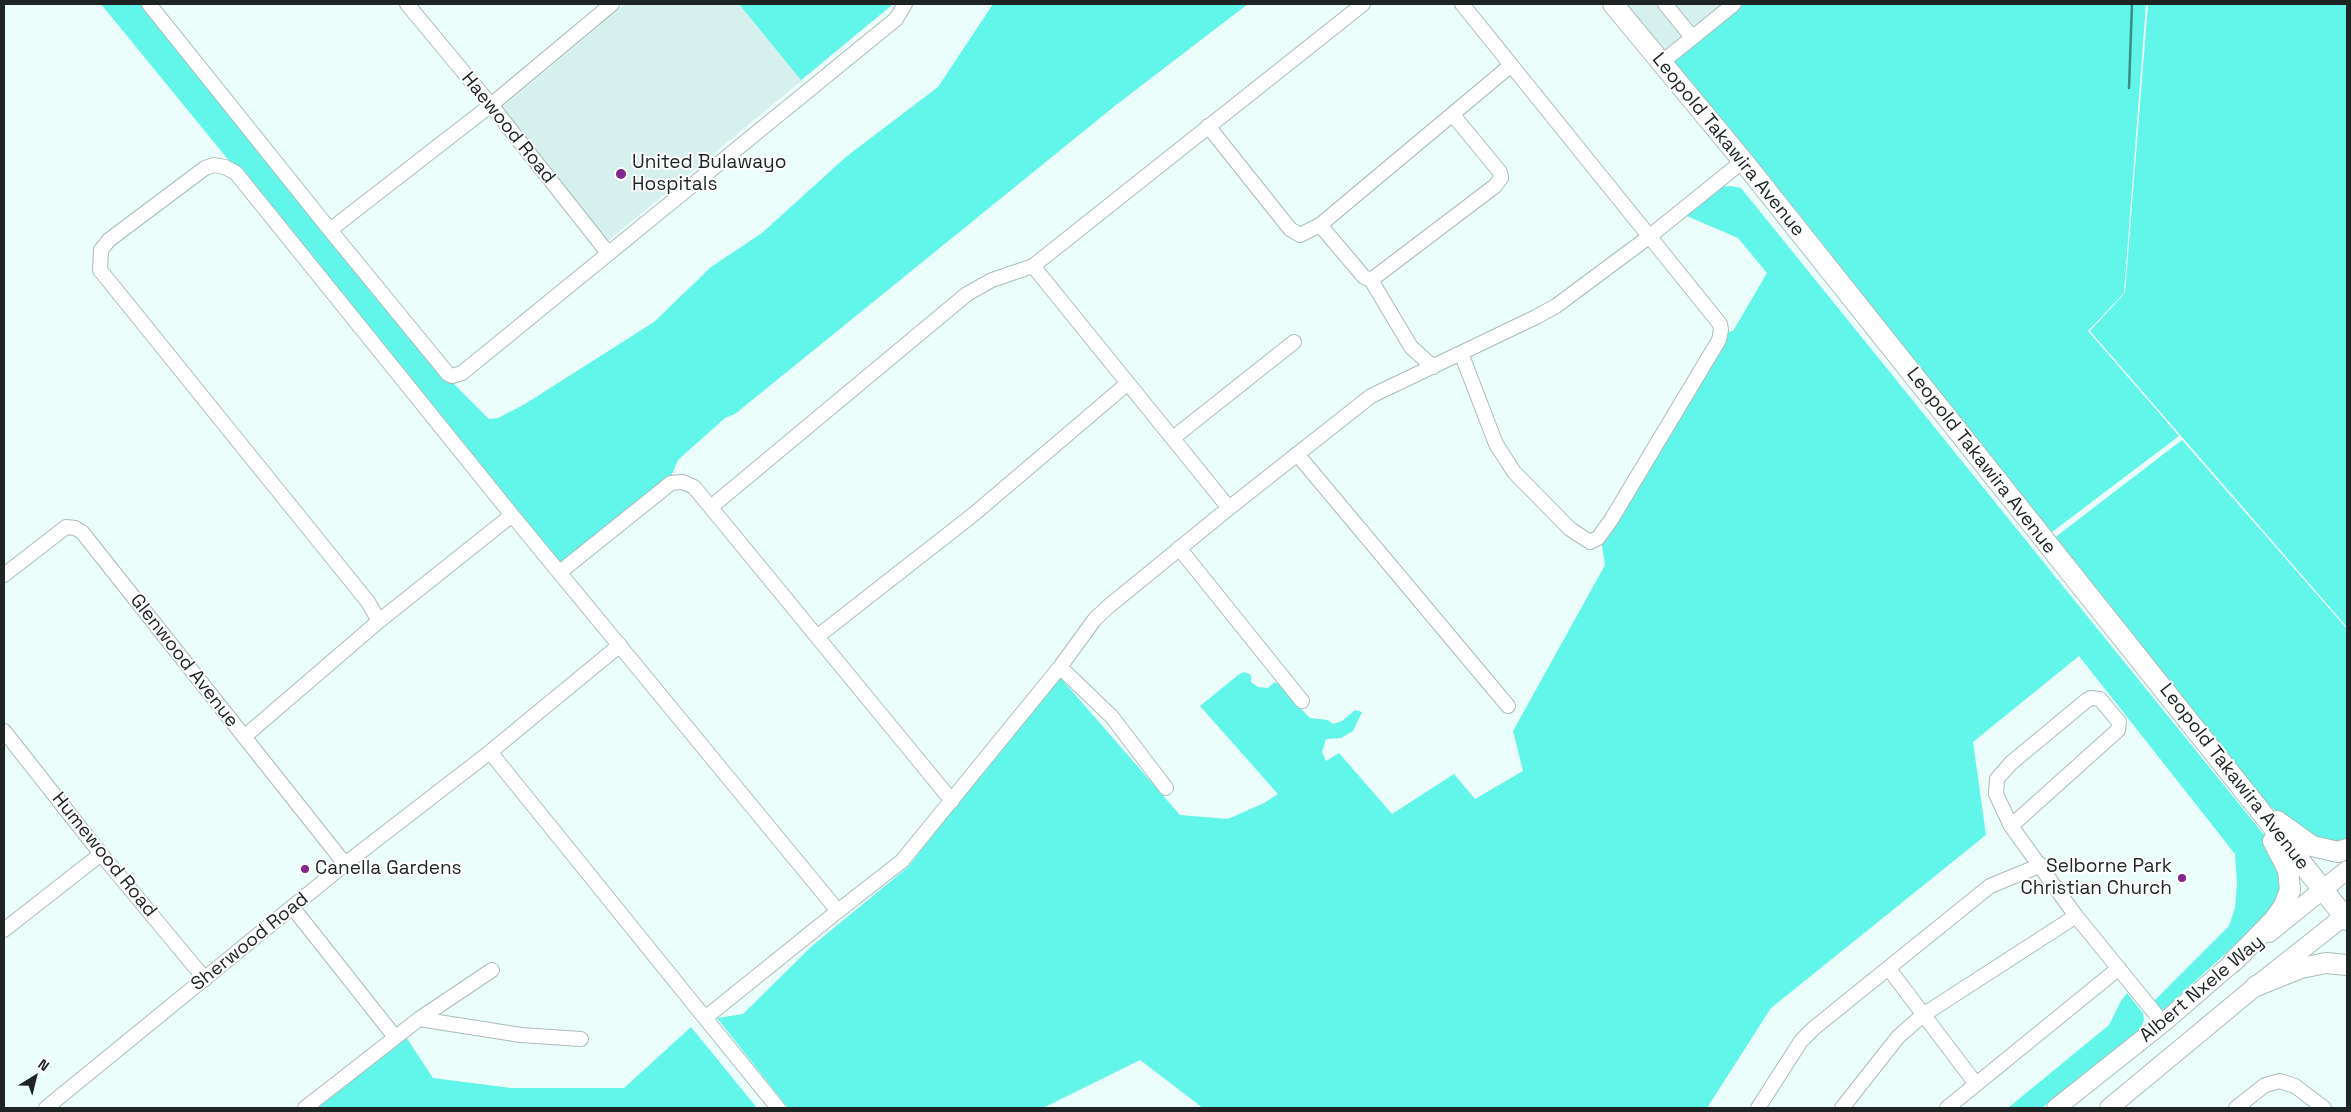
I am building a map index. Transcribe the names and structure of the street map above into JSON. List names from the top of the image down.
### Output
{
  "streets": {
    "highway": ["Leopold Takawira Avenue"],
    "main road": ["Albert Nxele Way"],
    "street": [
      "Haewood Road",
      "Glenwood Avenue",
      "Humewood Road",
      "Sherwood Road"
    ]
  },
  "crossings": [
    ["Leopold Takawira Avenue", "Albert Nxele Way"],
    ["Glenwood Avenue", "Sherwood Road"],
    ["Humewood Road", "Sherwood Road"]
  ],
  "places": ["United Bulawayo Hospitals", "Canella Gardens", "Selborne Park Christian Church"],
  "north": "top right"
}
